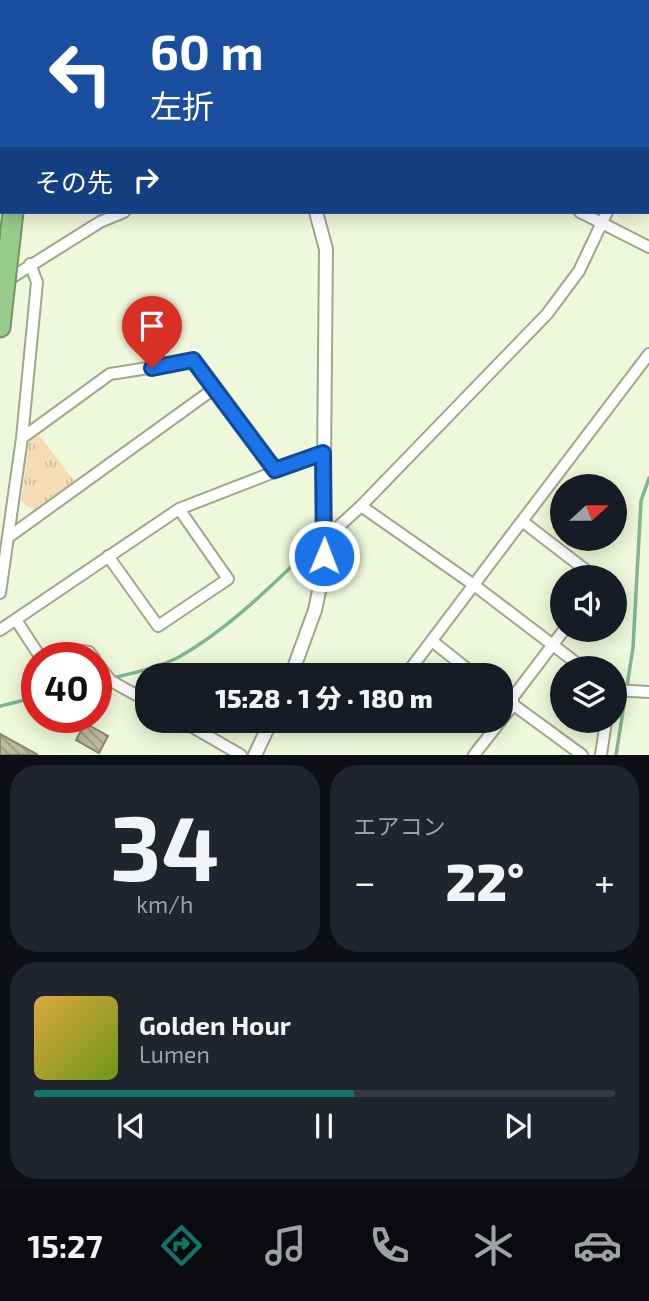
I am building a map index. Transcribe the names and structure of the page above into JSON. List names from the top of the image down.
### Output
{
  "north": "right",
  "page": {
    "turn": ["60 m", "左折"],
    "then": "その先",
    "limit": "40",
    "trip": "15:28 · 1 分 · 180 m",
    "tile": [
      ["34", "km/h"],
      "エアコン"
    ],
    "heat": ["−", "22°", "+"],
    "song": ["Golden Hour", "Lumen"],
    "tabs": "15:27"
  }
}
